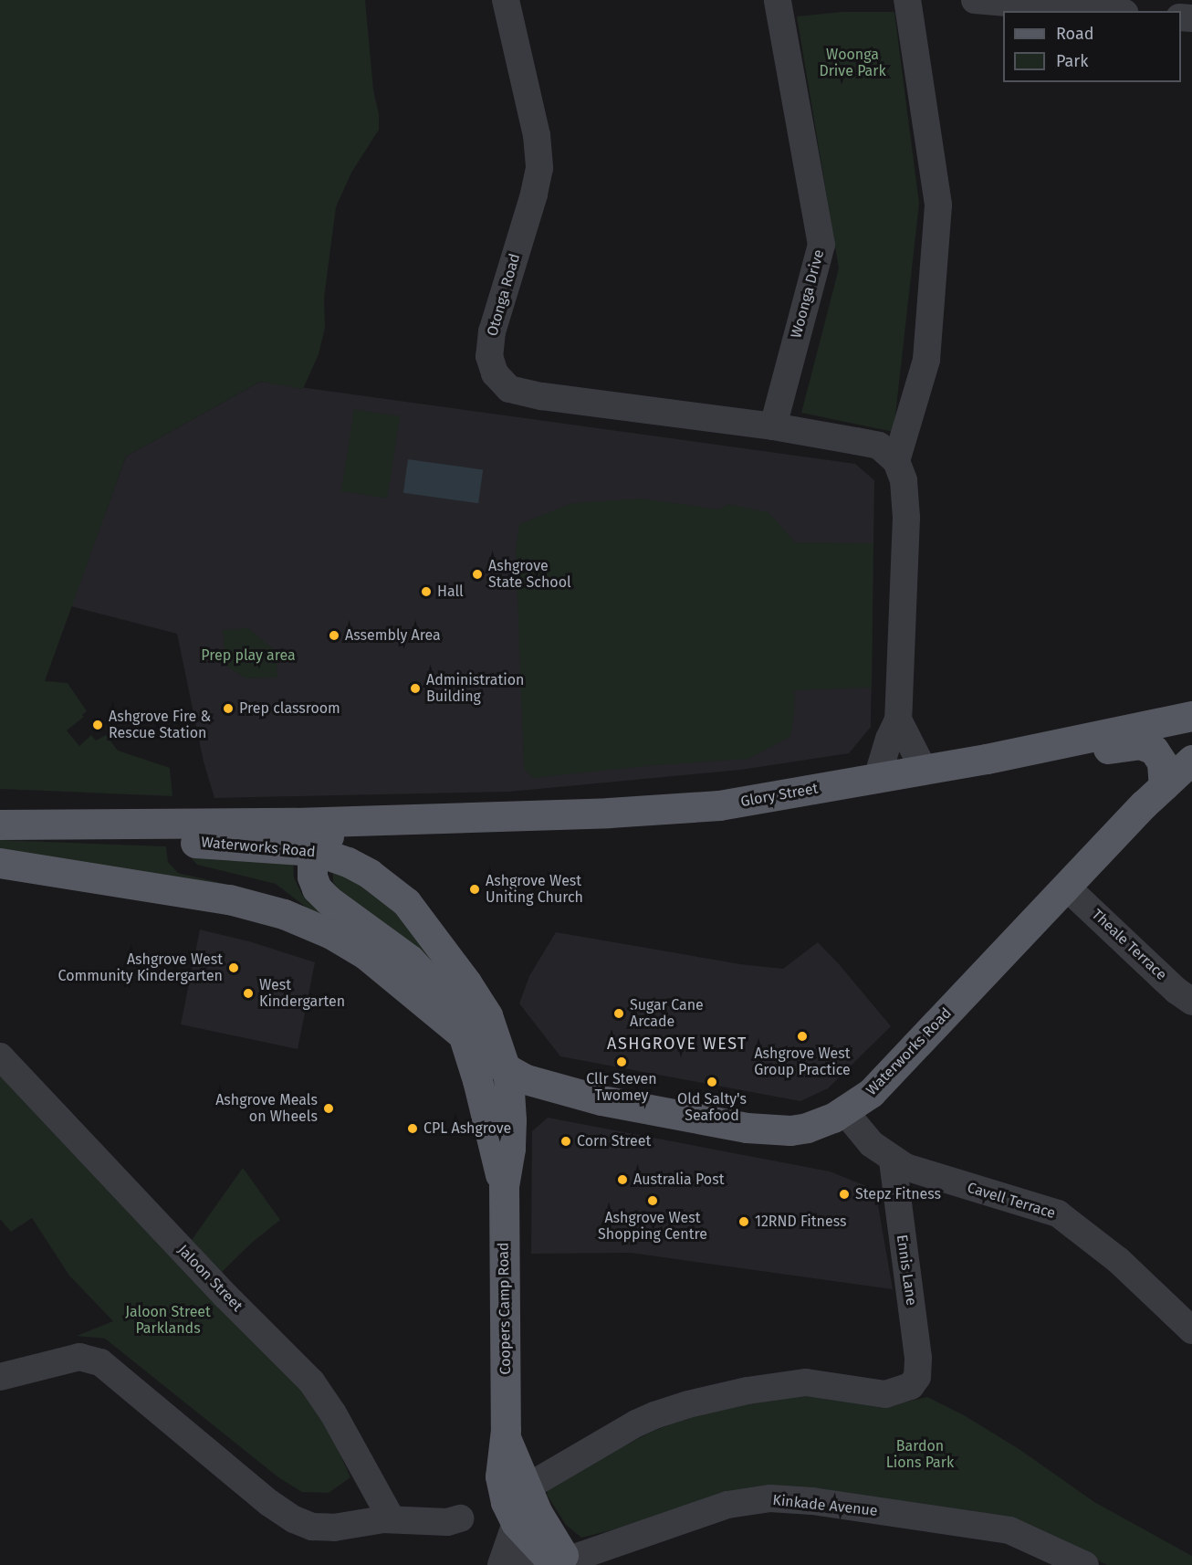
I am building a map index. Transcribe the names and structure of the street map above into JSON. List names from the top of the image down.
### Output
{
  "streets": {
    "main road": ["Glory Street", "Waterworks Road", "Coopers Camp Road"],
    "street": [
      "Woonga Drive",
      "Otonga Road",
      "Theale Terrace",
      "Cavell Terrace",
      "Ennis Lane",
      "Jaloon Street",
      "Kinkade Avenue"
    ]
  },
  "crossings": [
    ["Woonga Drive", "Otonga Road"],
    ["Glory Street", "Waterworks Road"],
    ["Waterworks Road", "Theale Terrace"],
    ["Waterworks Road", "Cavell Terrace"],
    ["Waterworks Road", "Coopers Camp Road"],
    ["Cavell Terrace", "Ennis Lane"],
    ["Ennis Lane", "Coopers Camp Road"],
    ["Ennis Lane", "Kinkade Avenue"],
    ["Coopers Camp Road", "Kinkade Avenue"]
  ],
  "districts": ["ASHGROVE WEST"],
  "parks": [
    "Woonga Drive Park",
    "Prep play area",
    "Jaloon Street Parklands",
    "Bardon Lions Park"
  ],
  "places": [
    "Ashgrove State School",
    "Hall",
    "Assembly Area",
    "Administration Building",
    "Prep classroom",
    "Ashgrove Fire & Rescue Station",
    "Ashgrove West Uniting Church",
    "Ashgrove West Community Kindergarten",
    "West Kindergarten",
    "Sugar Cane Arcade",
    "Ashgrove West Group Practice",
    "Cllr Steven Twomey",
    "Old Salty's Seafood",
    "Ashgrove Meals on Wheels",
    "CPL Ashgrove",
    "Corn Street",
    "Australia Post",
    "Stepz Fitness",
    "Ashgrove West Shopping Centre",
    "12RND Fitness"
  ],
  "legend": ["Road", "Park"]
}
